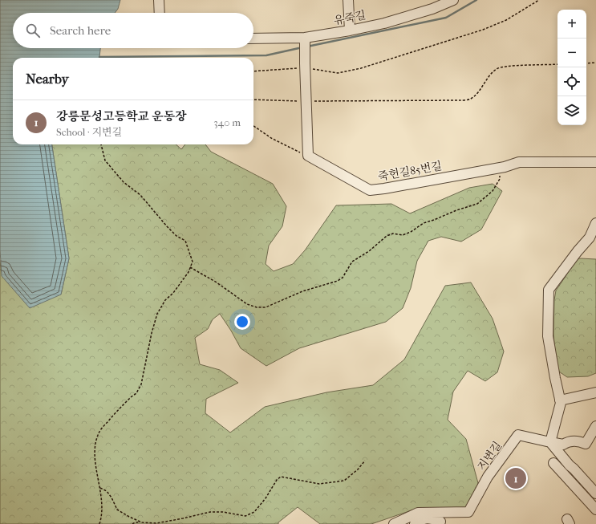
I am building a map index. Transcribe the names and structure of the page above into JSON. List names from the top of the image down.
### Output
{
  "streets": {
    "street": ["유죽길", "죽헌길85번길", "지변길"]
  },
  "page": {
    "map_buttons": ["+", "−"],
    "search": "Search here",
    "heading": "Nearby",
    "list": [
      {
        "mark": "1",
        "name": "강릉문성고등학교 운동장",
        "note": "School · 지변길",
        "value": "340 m"
      }
    ],
    "pins": "1"
  }
}
